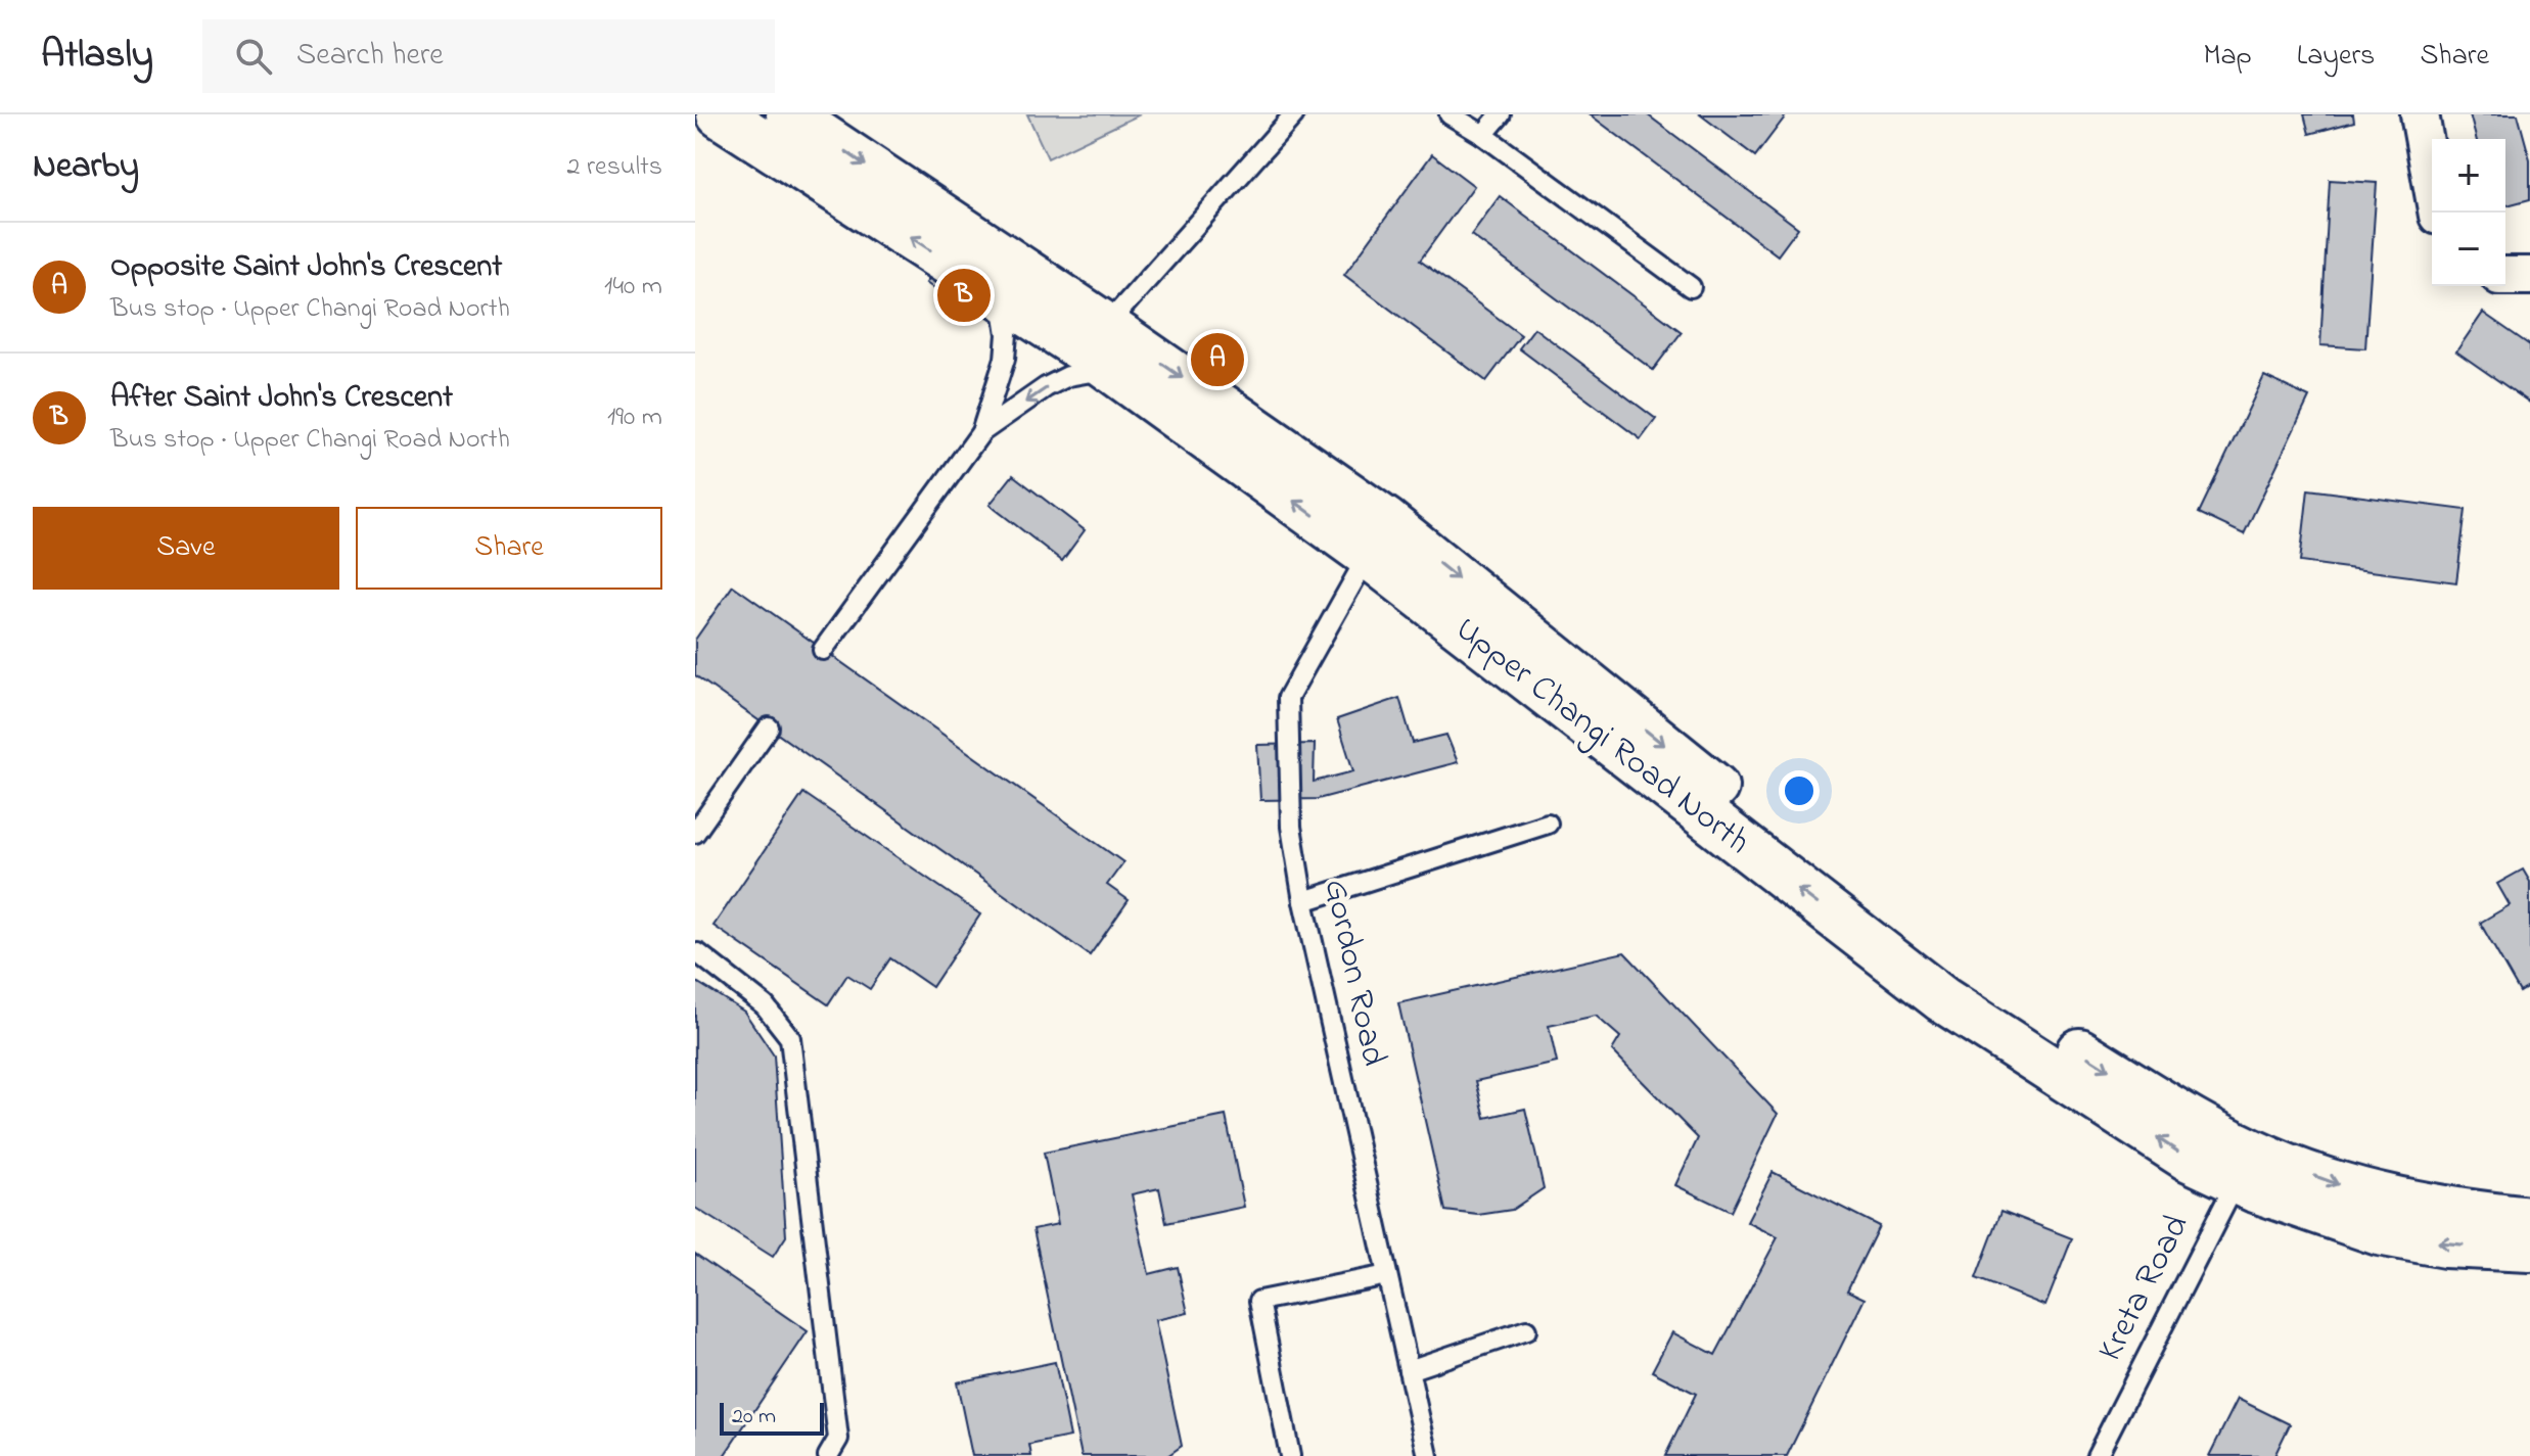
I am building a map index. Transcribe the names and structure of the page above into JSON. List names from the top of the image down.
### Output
{
  "streets": {
    "street": ["Upper Changi Road North"],
    "lane": ["Gordon Road", "Kreta Road"]
  },
  "crossings": [
    ["Upper Changi Road North", "Gordon Road"],
    ["Upper Changi Road North", "Kreta Road"]
  ],
  "scale_bar": "20 m",
  "page": {
    "header": "Atlasly",
    "search": "Search here",
    "nav": ["Map", "Layers", "Share"],
    "heading": ["Nearby", "2 results"],
    "map_buttons": ["+", "−"],
    "list": [
      {
        "mark": "A",
        "name": "Opposite Saint John's Crescent",
        "note": "Bus stop · Upper Changi Road North",
        "value": "140 m"
      },
      {
        "mark": "B",
        "name": "After Saint John's Crescent",
        "note": "Bus stop · Upper Changi Road North",
        "value": "190 m"
      }
    ],
    "pins": ["B", "A"],
    "buttons": ["Save", "Share"],
    "scale": "20 m"
  }
}
